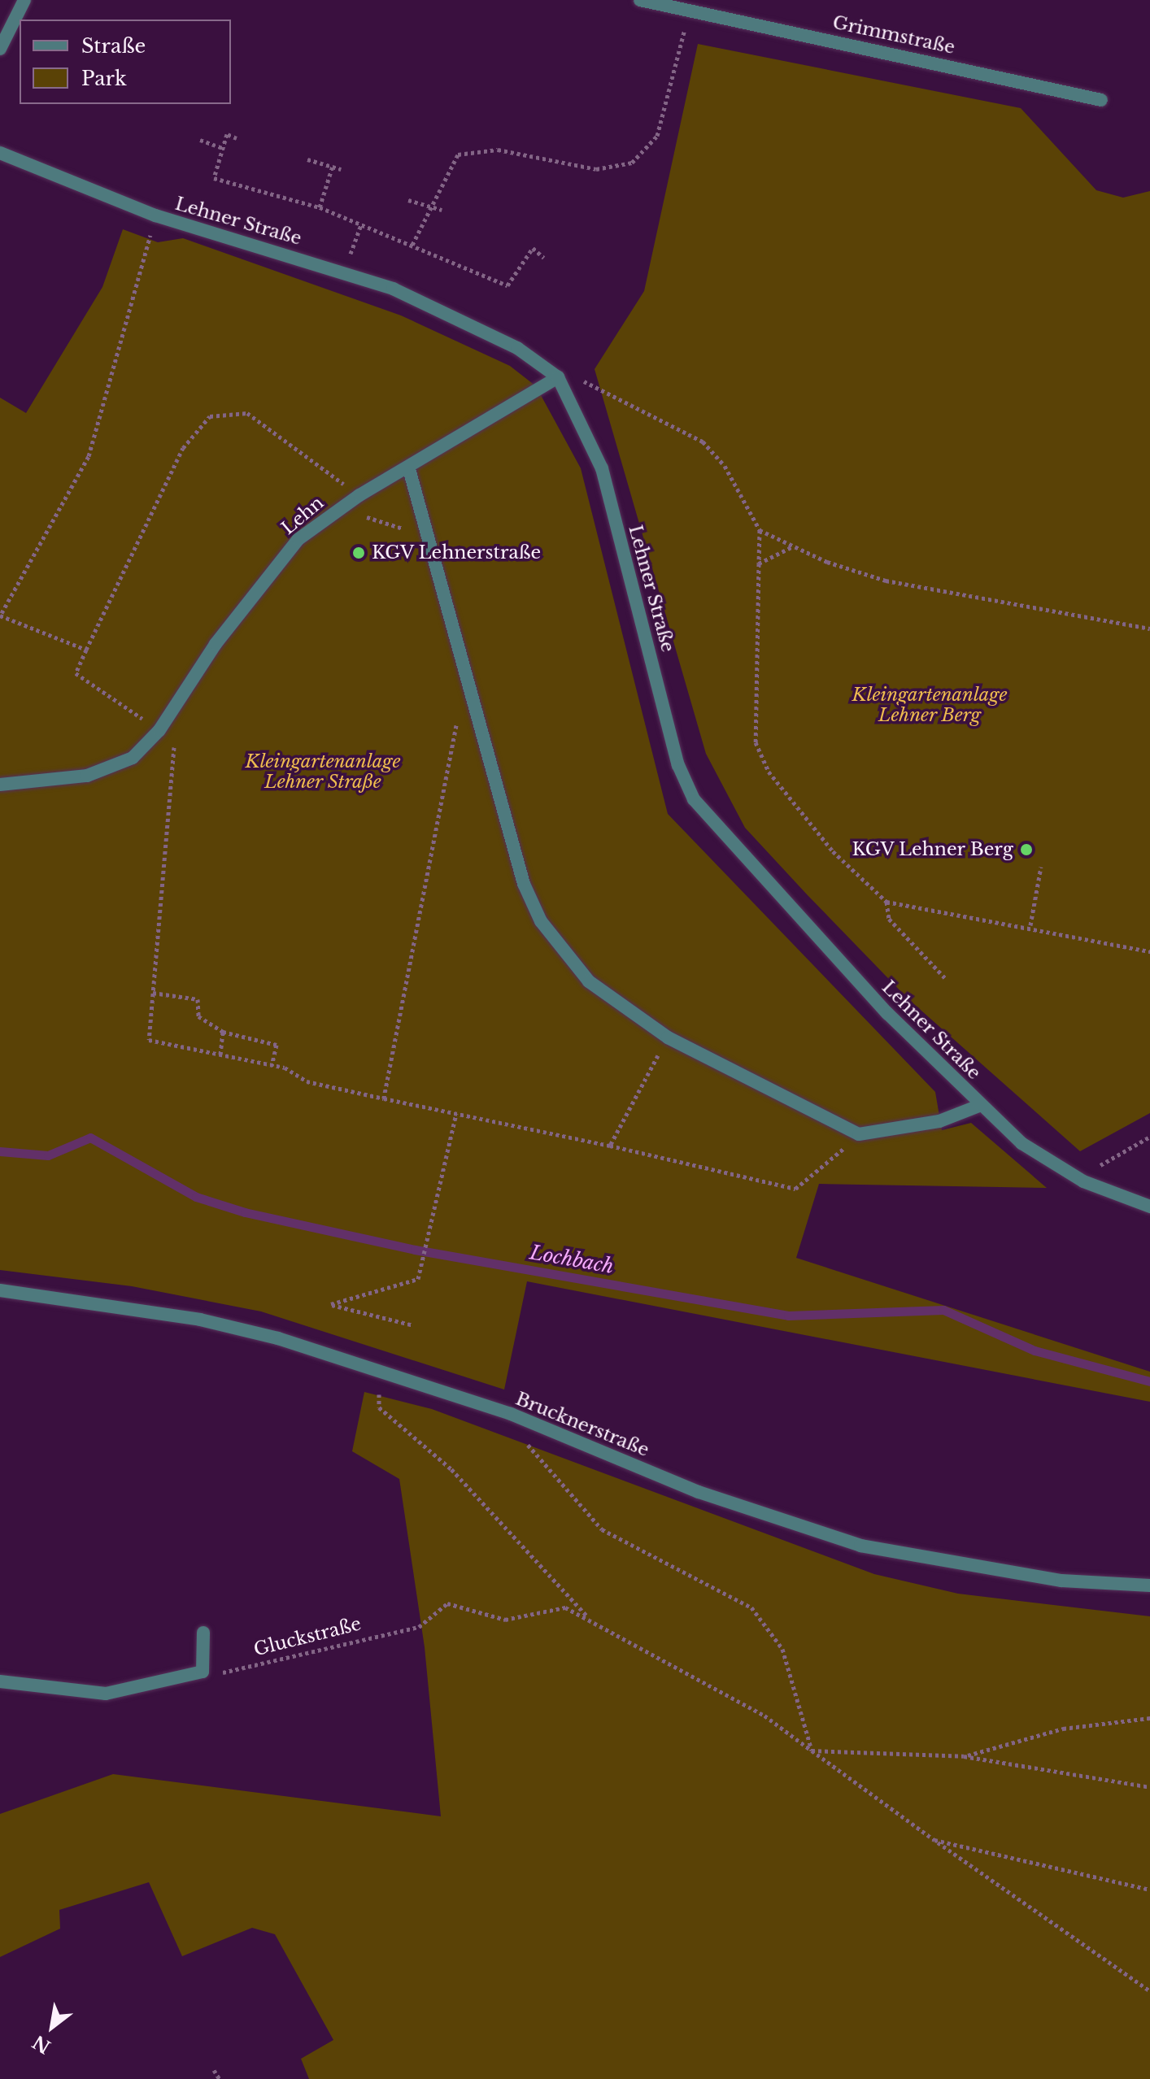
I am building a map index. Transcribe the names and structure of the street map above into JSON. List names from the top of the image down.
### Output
{
  "streets": {
    "street": [
      "Grimmstraße",
      "Lehner Straße",
      "Lehn",
      "Brucknerstraße"
    ],
    "path": ["Gluckstraße"]
  },
  "crossings": [
    ["Lehner Straße", "Lehn"]
  ],
  "water": ["Lochbach"],
  "parks": ["Kleingartenanlage Lehner Berg", "Kleingartenanlage Lehner Straße"],
  "places": ["KGV Lehnerstraße", "KGV Lehner Berg"],
  "legend": ["Straße", "Park"],
  "north": "bottom left"
}
